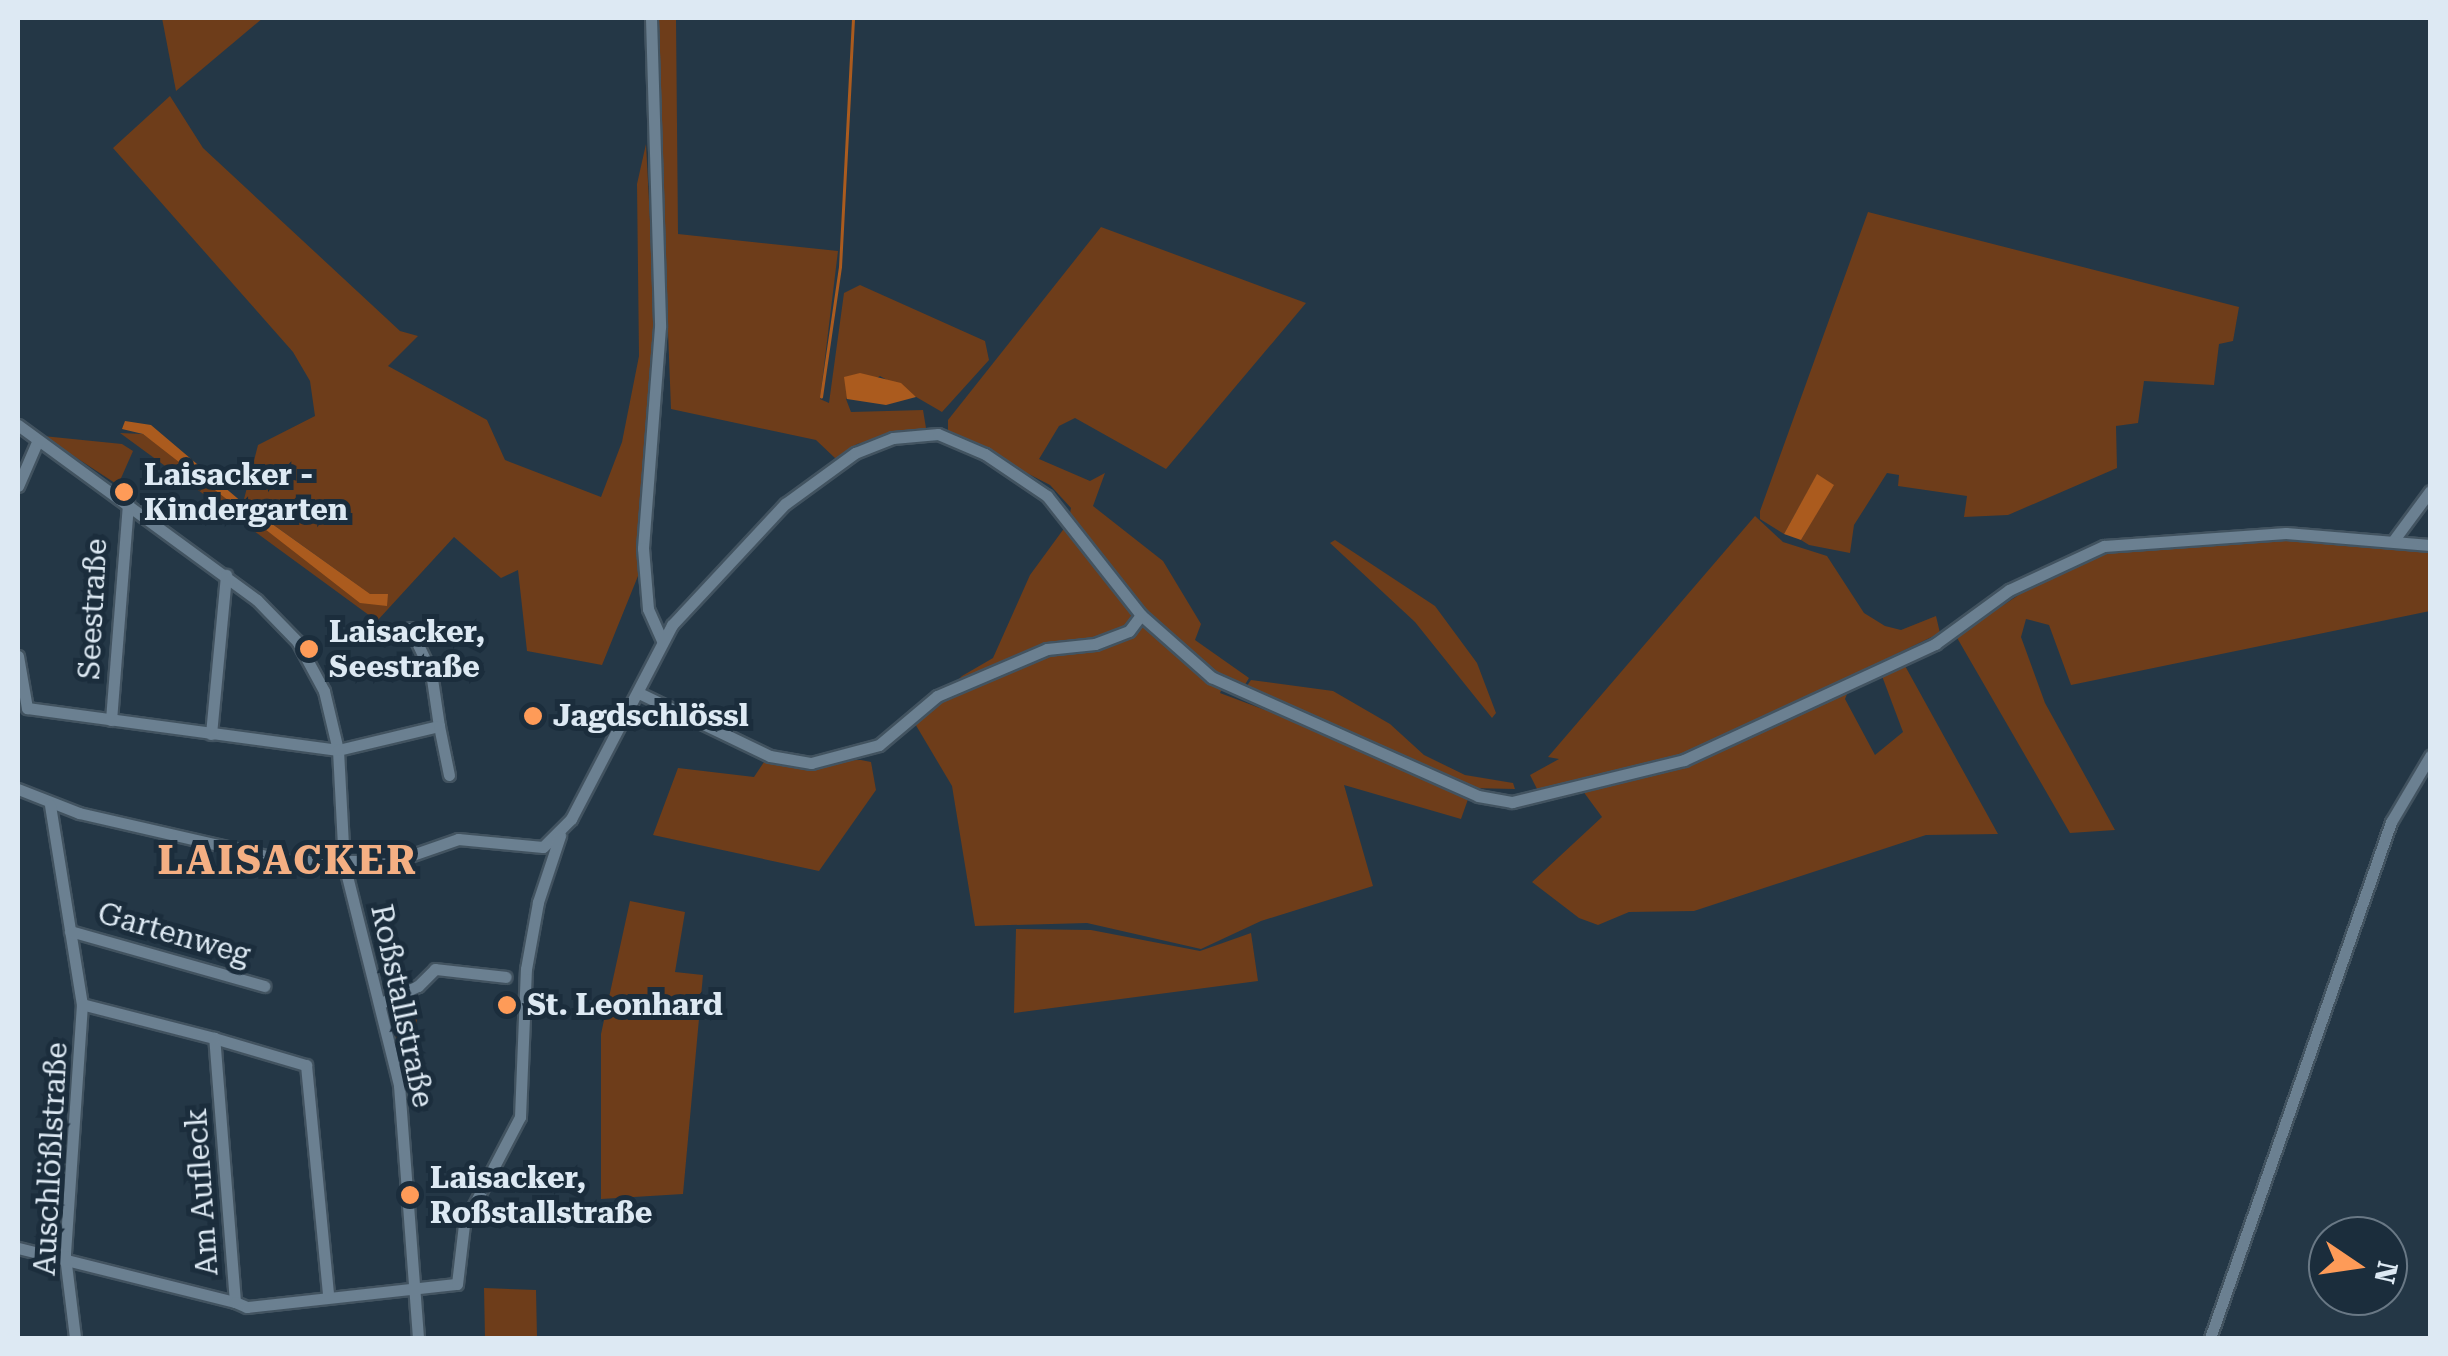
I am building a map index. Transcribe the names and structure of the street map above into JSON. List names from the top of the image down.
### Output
{
  "streets": {
    "street": [
      "Seestraße",
      "Gartenweg",
      "Roßstallstraße",
      "Auschlößlstraße",
      "Am Aufleck"
    ]
  },
  "crossings": [
    ["Seestraße", "Roßstallstraße"],
    ["Gartenweg", "Auschlößlstraße"],
    ["Auschlößlstraße", "Am Aufleck"]
  ],
  "districts": ["LAISACKER"],
  "places": [
    "Laisacker - Kindergarten",
    "Laisacker, Seestraße",
    "Jagdschlössl",
    "St. Leonhard",
    "Laisacker, Roßstallstraße"
  ],
  "north": "right"
}
